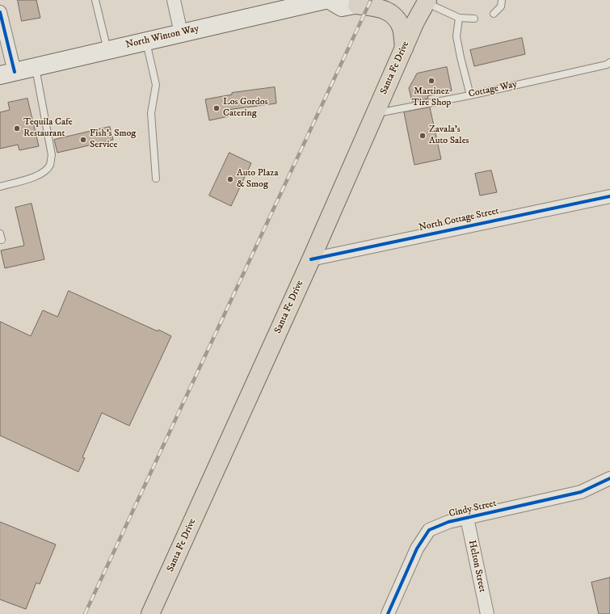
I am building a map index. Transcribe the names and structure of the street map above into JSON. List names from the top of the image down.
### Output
{
  "streets": {
    "main road": ["North Winton Way", "Santa Fe Drive"],
    "street": ["North Cottage Street", "Cindy Street", "Helton Street"],
    "lane": ["Cottage Way"]
  },
  "crossings": [
    ["Santa Fe Drive", "Cottage Way"],
    ["Santa Fe Drive", "North Cottage Street"],
    ["Cindy Street", "Helton Street"]
  ],
  "places": [
    "Martinez Tire Shop",
    "Los Gordos Catering",
    "Tequila Cafe Restaurant",
    "Zavala's Auto Sales",
    "Fish's Smog Service",
    "Auto Plaza & Smog"
  ]
}
